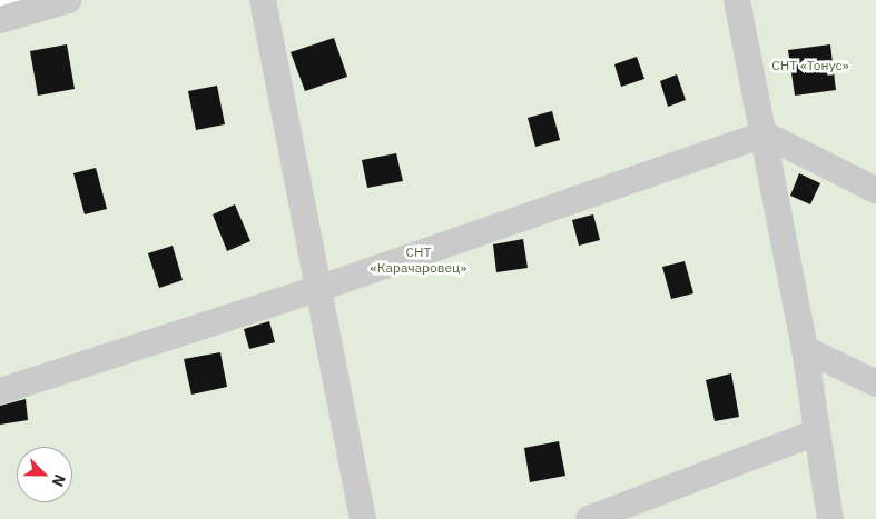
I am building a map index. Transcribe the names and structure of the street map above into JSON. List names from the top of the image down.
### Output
{
  "parks": ["СНТ «Тонус»", "СНТ «Карачаровец»"],
  "north": "bottom right"
}
